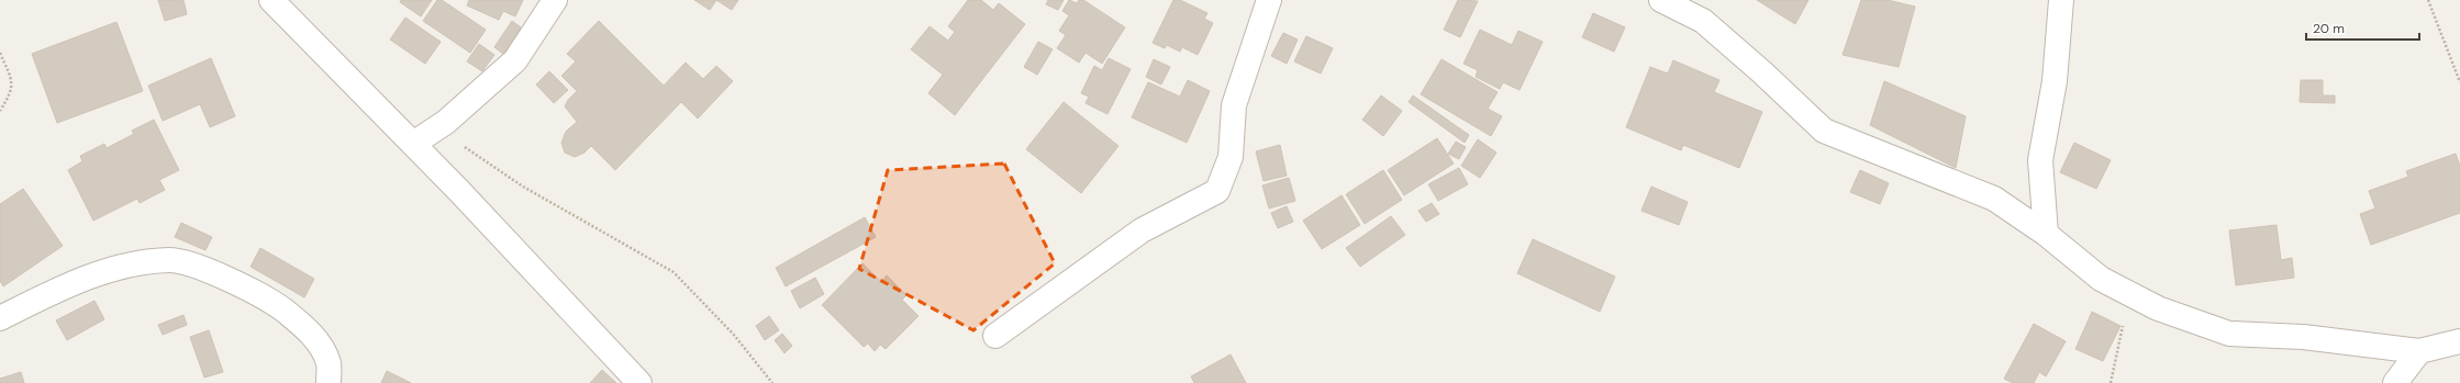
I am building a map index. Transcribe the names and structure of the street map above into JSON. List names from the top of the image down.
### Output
{
  "scale_bar": "20 m"
}
